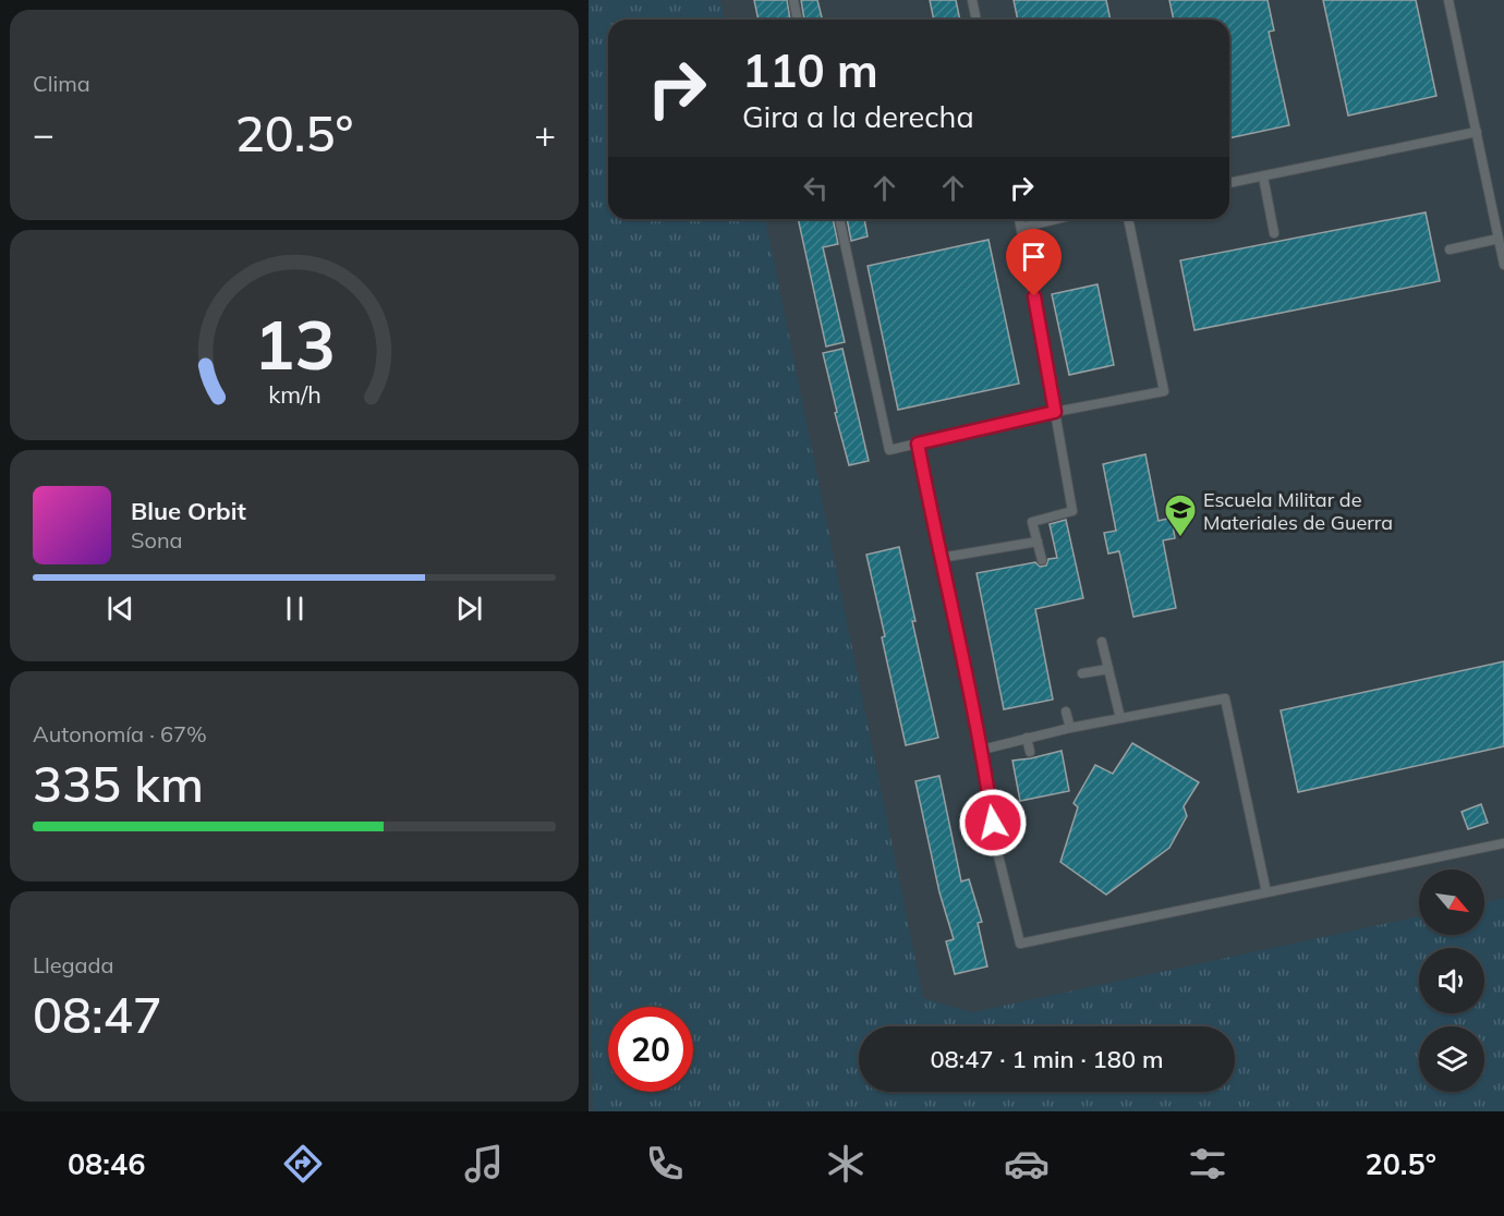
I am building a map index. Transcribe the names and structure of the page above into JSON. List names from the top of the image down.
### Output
{
  "places": {
    "school or university": ["Escuela Militar de Materiales de Guerra"]
  },
  "north": "bottom right",
  "page": {
    "tile": [
      "Clima",
      ["Autonomía · 67%", "335 km"],
      ["Llegada", "08:47"]
    ],
    "turn": ["110 m", "Gira a la derecha"],
    "heat": ["−", "20.5°", "+"],
    "song": ["Blue Orbit", "Sona"],
    "limit": "20",
    "trip": "08:47 · 1 min · 180 m",
    "tabs": ["08:46", "20.5°"],
    "gauge": ["13", "km/h"]
  }
}
